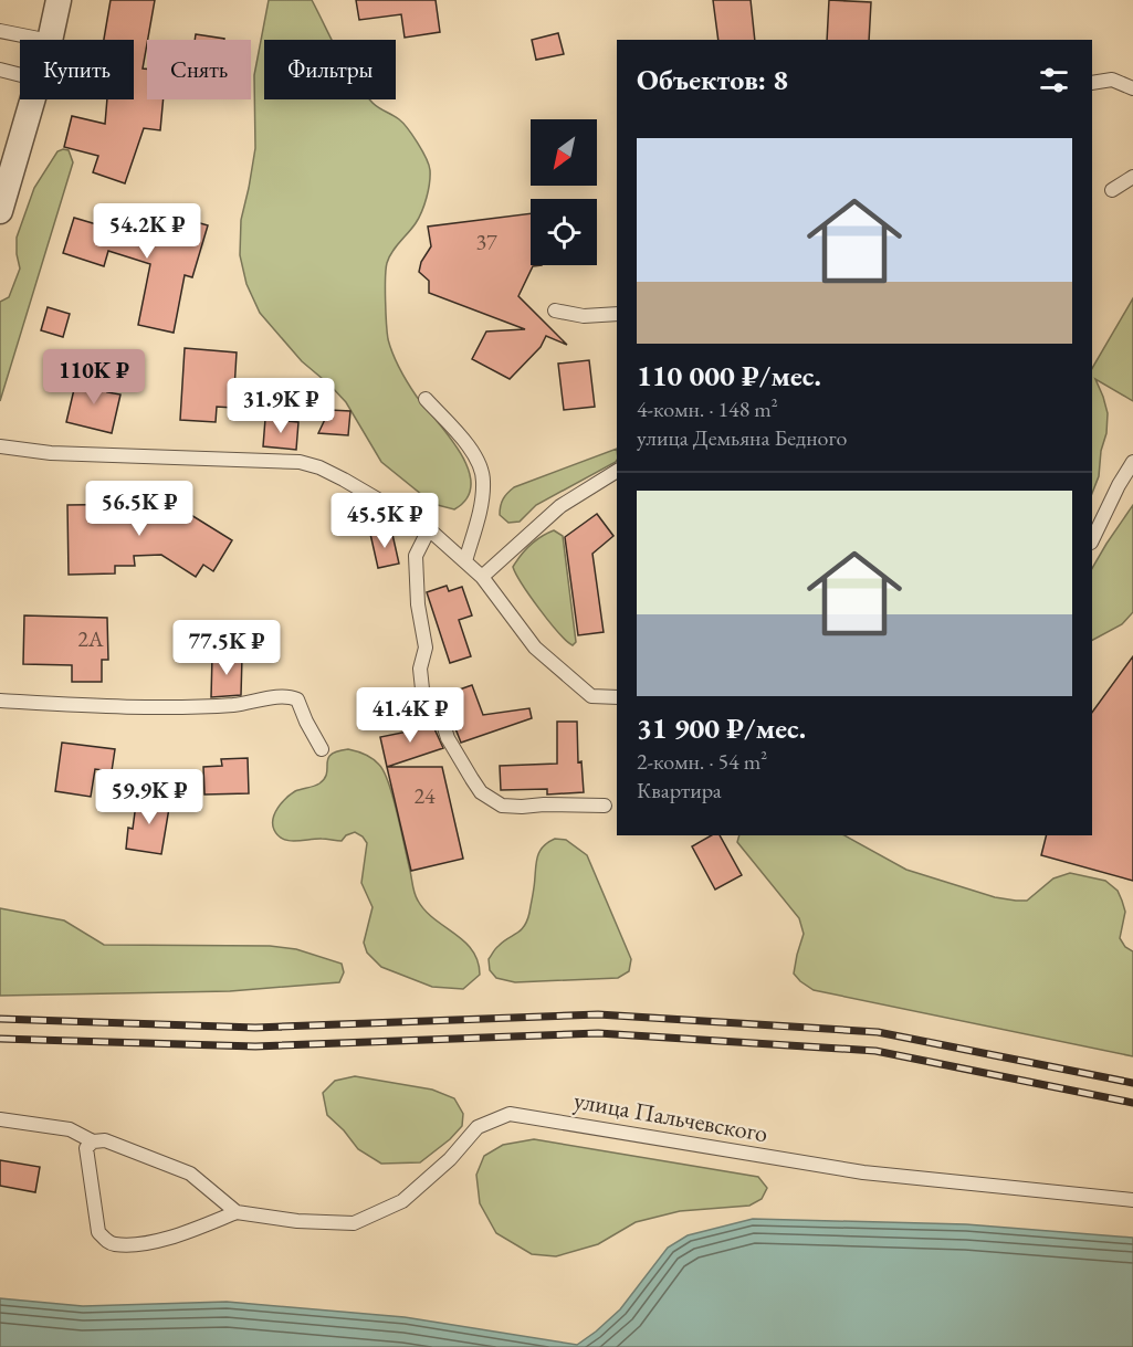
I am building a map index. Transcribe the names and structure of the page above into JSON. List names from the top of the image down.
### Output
{
  "streets": {
    "lane": ["улица Пальчевского"]
  },
  "house_numbers": ["37", "2А", "24"],
  "north": "bottom left",
  "page": {
    "chip": ["Купить", "Снять", "Фильтры"],
    "heading": "Объектов: 8",
    "list": [
      {
        "name": "110 000 ₽/мес.",
        "note": "4-комн. · 148 m² · улица Демьяна Бедного"
      },
      {
        "name": "31 900 ₽/мес.",
        "note": "2-комн. · 54 m² · Квартира"
      }
    ],
    "price": [
      "54.2K ₽",
      "110K ₽",
      "31.9K ₽",
      "56.5K ₽",
      "45.5K ₽",
      "77.5K ₽",
      "41.4K ₽",
      "59.9K ₽"
    ]
  }
}
